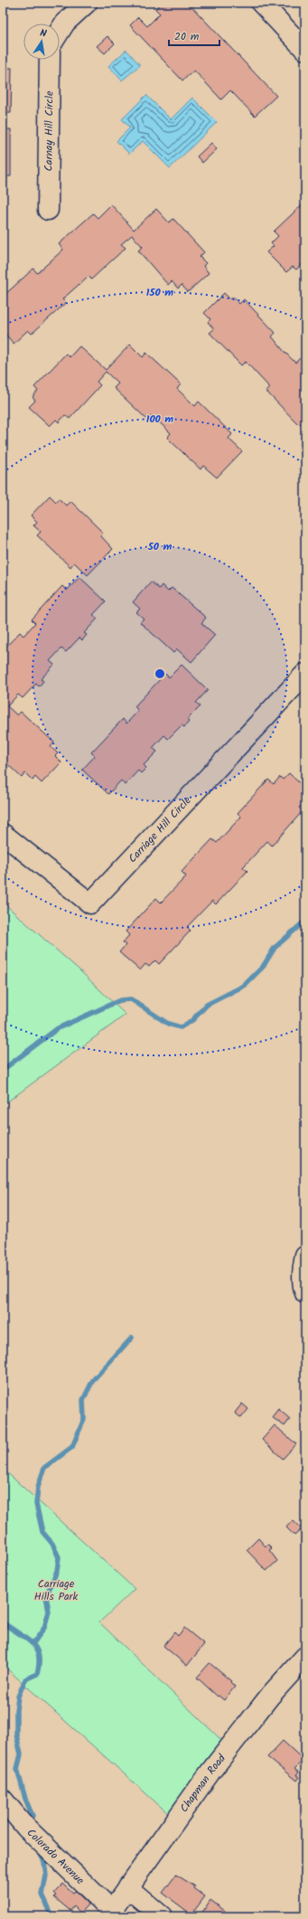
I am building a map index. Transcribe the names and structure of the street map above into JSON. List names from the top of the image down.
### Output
{
  "streets": {
    "street": [
      "Carnay Hill Circle",
      "Carriage Hill Circle",
      "Chapman Road",
      "Colorado Avenue"
    ]
  },
  "crossings": [
    ["Chapman Road", "Colorado Avenue"]
  ],
  "parks": ["Carriage Hills Park"],
  "scale_bar": "20 m",
  "north": "top",
  "rings": ["150 m", "100 m", "50 m"]
}
